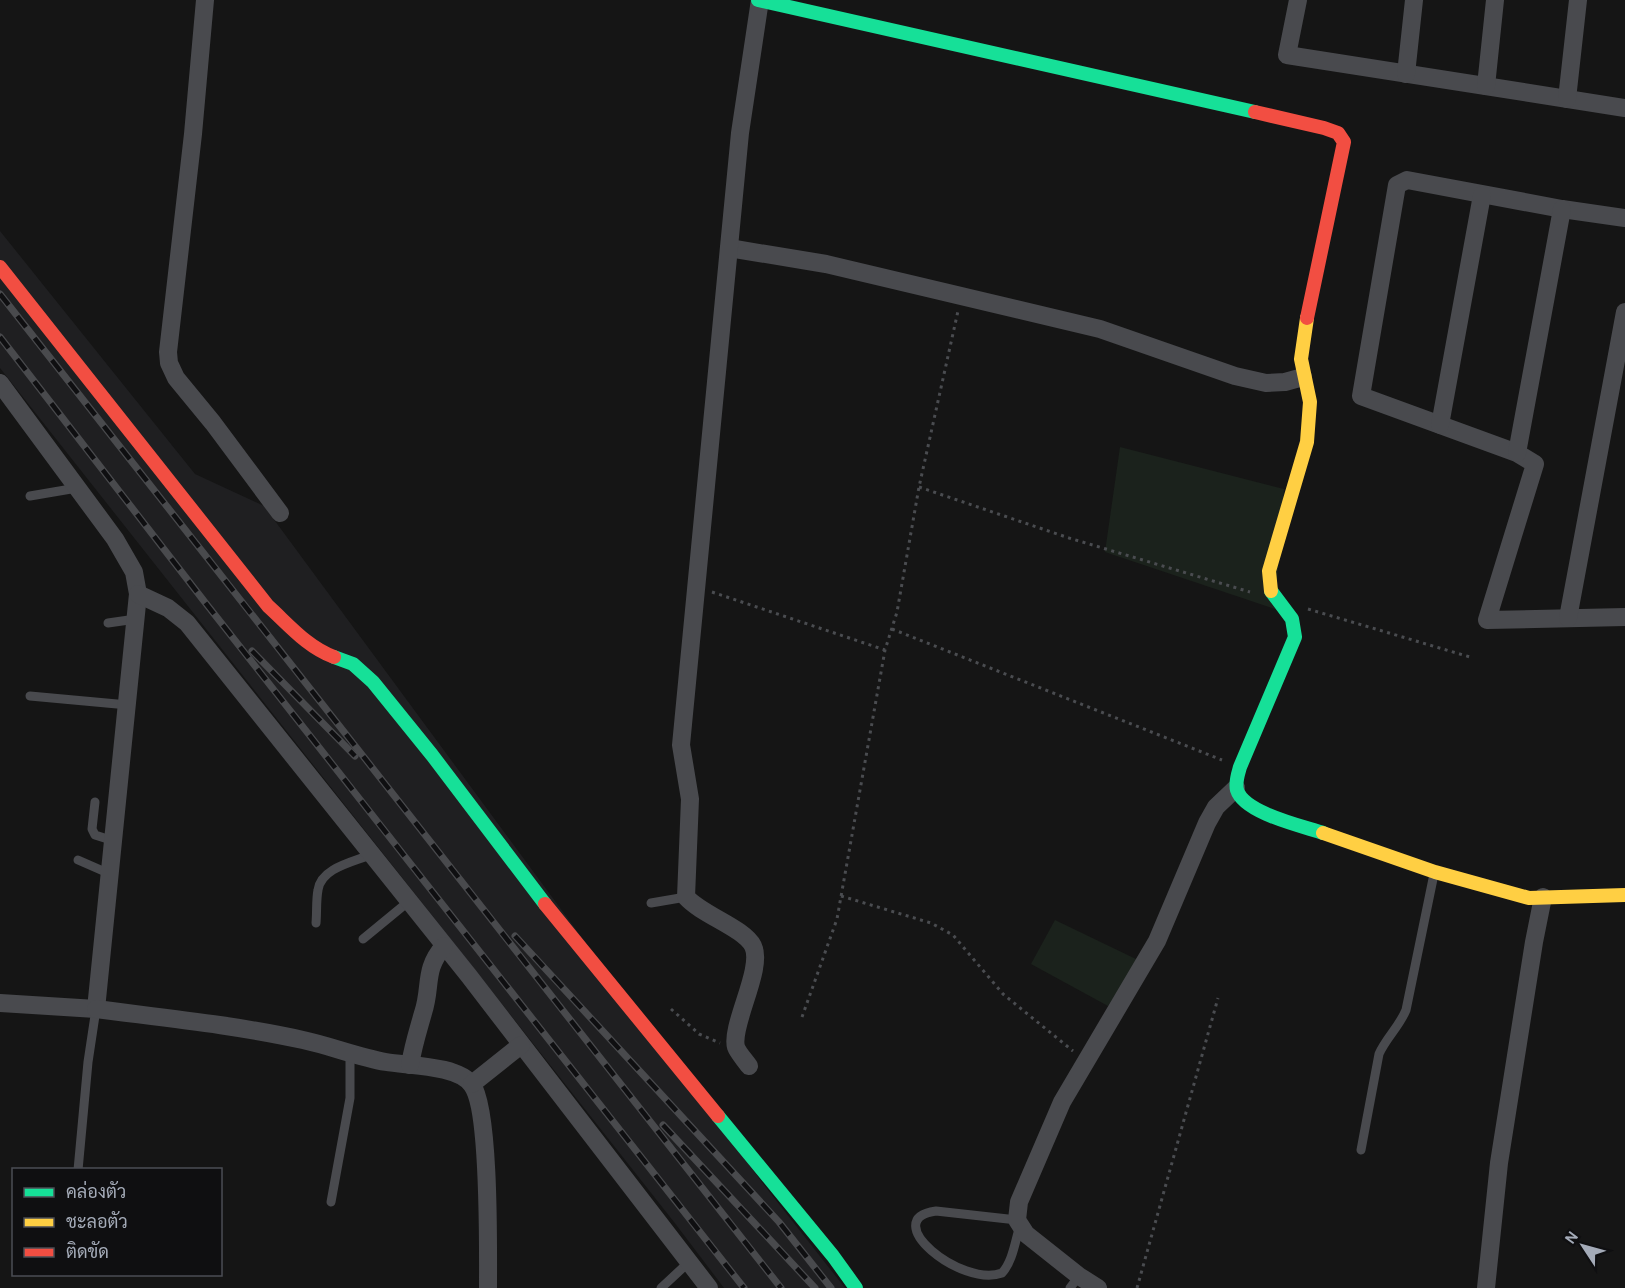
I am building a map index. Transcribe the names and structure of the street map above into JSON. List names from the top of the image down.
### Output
{
  "legend": ["คล่องตัว", "ชะลอตัว", "ติดขัด"],
  "north": "top left"
}
